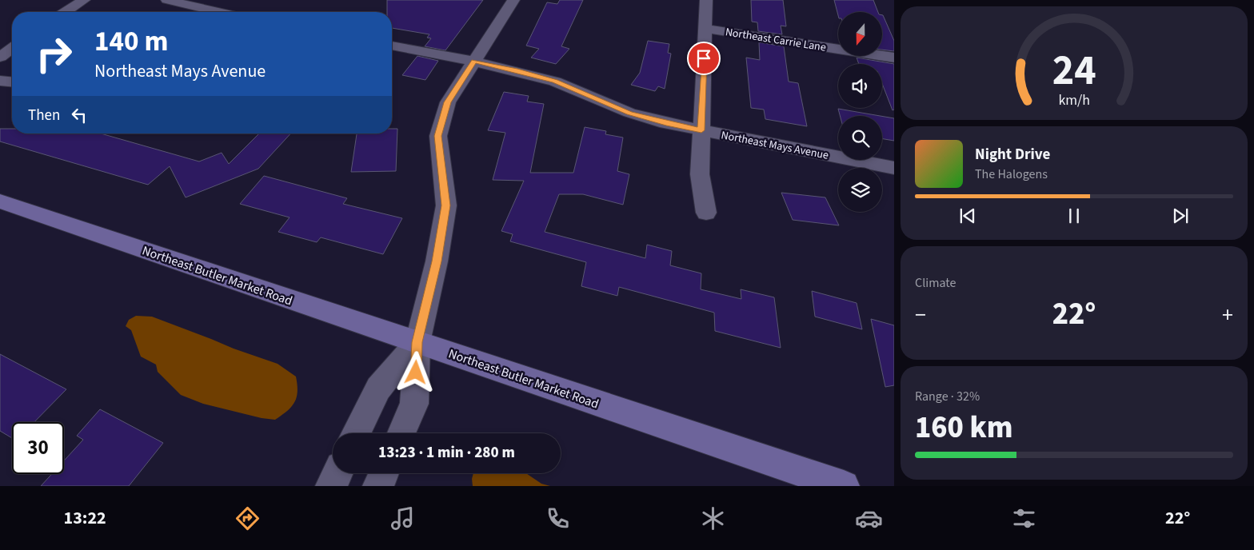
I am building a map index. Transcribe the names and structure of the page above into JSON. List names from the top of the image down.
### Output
{
  "streets": {
    "main road": ["Northeast Butler Market Road"],
    "street": ["Northeast Carrie Lane", "Northeast Mays Avenue"]
  },
  "north": "bottom",
  "page": {
    "turn": ["140 m", "Northeast Mays Avenue"],
    "then": "Then",
    "song": ["Night Drive", "The Halogens"],
    "tile": [
      "Climate",
      ["Range · 32%", "160 km"]
    ],
    "heat": ["−", "22°", "+"],
    "limit": "30",
    "trip": "13:23 · 1 min · 280 m",
    "tabs": ["13:22", "22°"],
    "gauge": ["24", "km/h"]
  }
}
